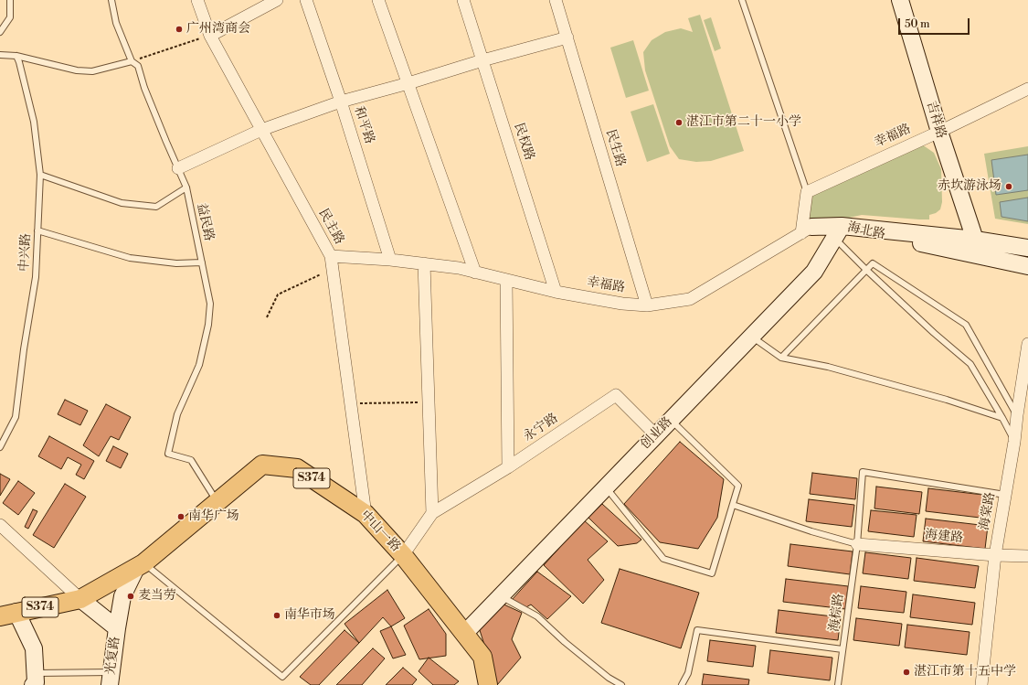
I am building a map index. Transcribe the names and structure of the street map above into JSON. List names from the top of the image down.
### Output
{
  "streets": {
    "main road": ["S374", "中山一路"],
    "street": [
      "吉祥路",
      "和平路",
      "幸福路",
      "民权路",
      "民生路",
      "民主路",
      "海北路",
      "永宁路",
      "创业路",
      "海棠路",
      "海建路",
      "光复路"
    ],
    "lane": ["益民路", "中兴路", "海棕路"]
  },
  "crossings": [
    ["吉祥路", "幸福路"],
    ["吉祥路", "海北路"],
    ["和平路", "幸福路"],
    ["幸福路", "民权路"],
    ["幸福路", "民生路"],
    ["幸福路", "民主路"],
    ["益民路", "中山一路"],
    ["民主路", "中山一路"],
    ["海北路", "创业路"],
    ["永宁路", "创业路"],
    ["创业路", "中山一路"],
    ["S374", "中山一路"],
    ["S374", "光复路"],
    ["海棠路", "海建路"],
    ["海棠路", "海棕路"],
    ["中山一路", "光复路"],
    ["海建路", "海棕路"]
  ],
  "places": [
    "广州湾商会",
    "湛江市第二十一小学",
    "赤坎游泳场",
    "南华广场",
    "麦当劳",
    "南华市场",
    "湛江市第十五中学"
  ],
  "scale_bar": "50 m"
}
